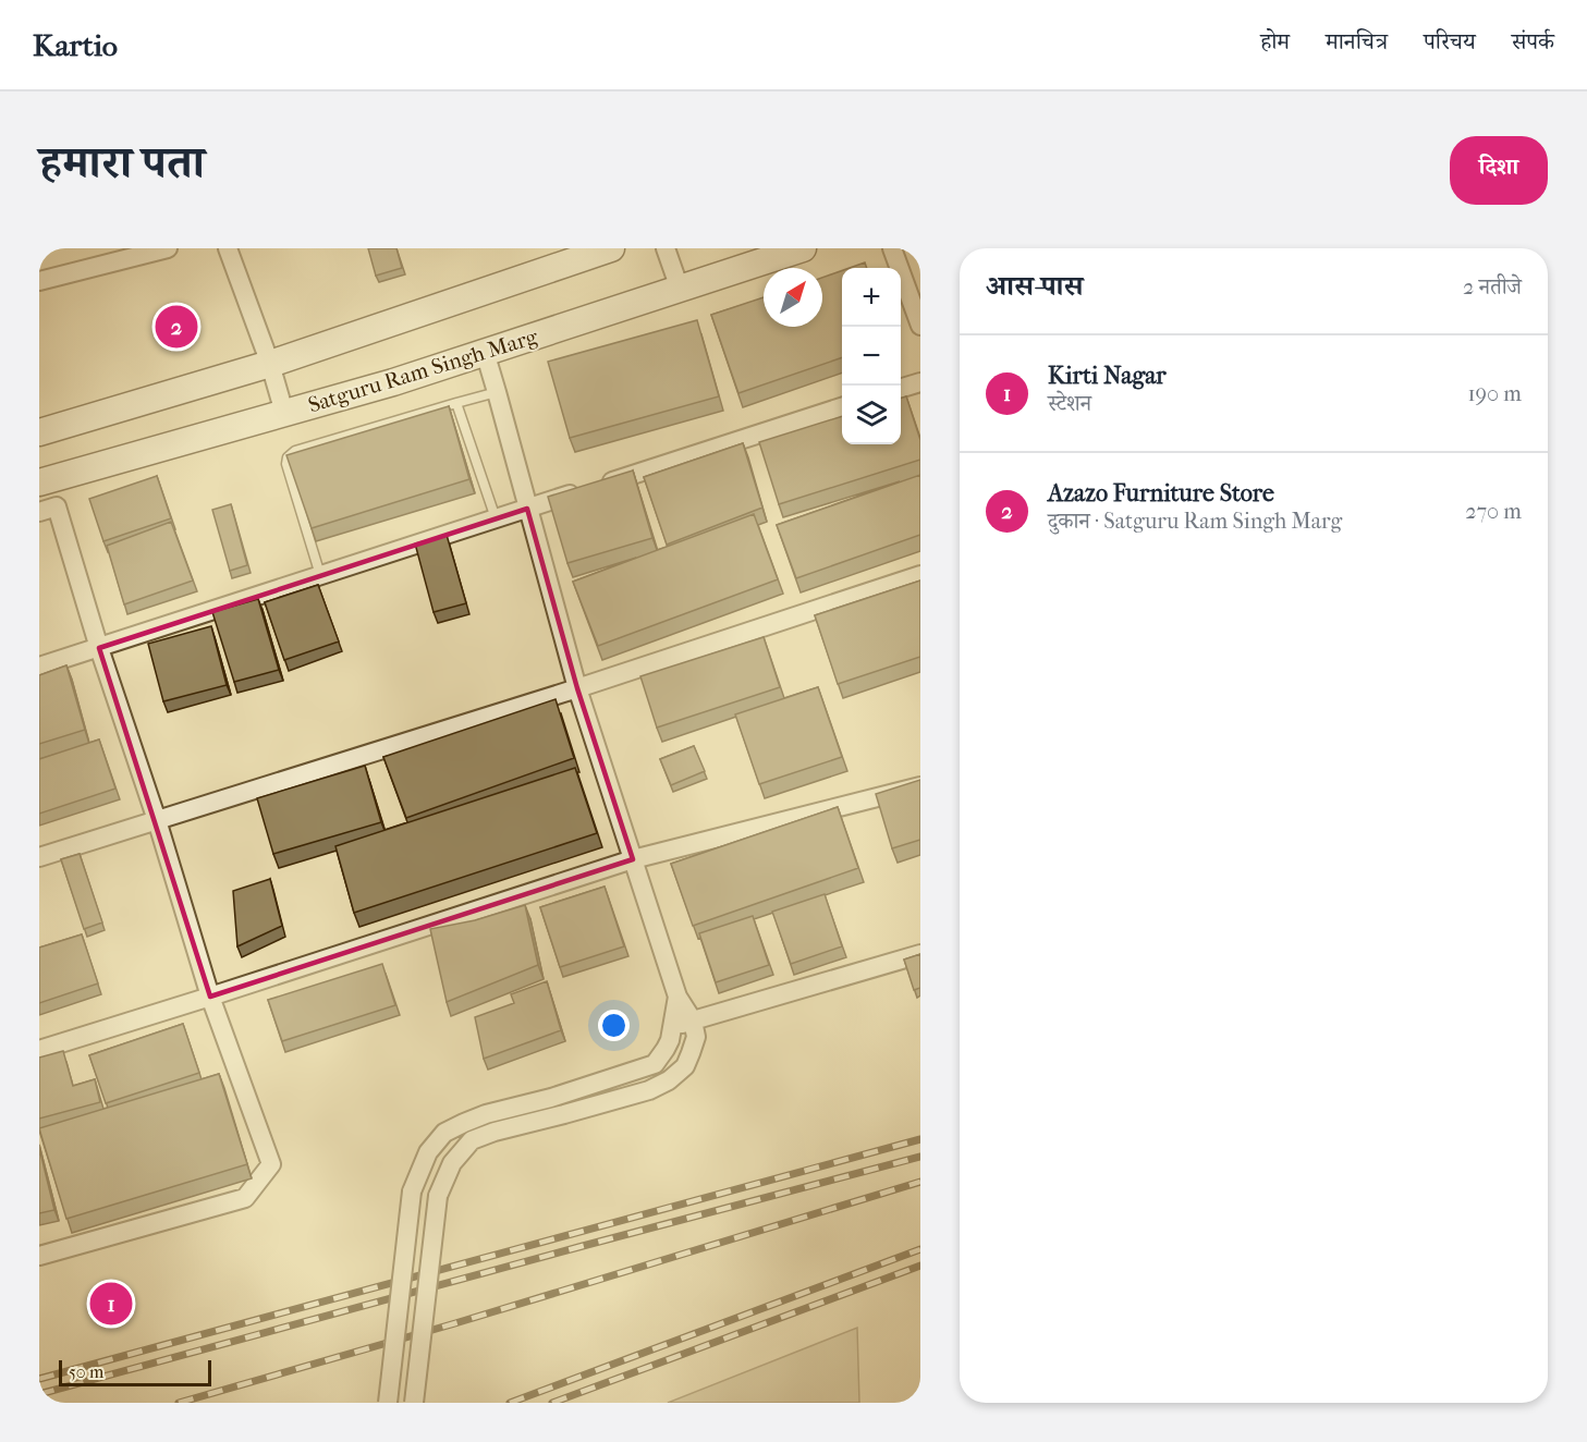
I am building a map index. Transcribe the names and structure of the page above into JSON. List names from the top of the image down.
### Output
{
  "streets": {
    "main road": ["Satguru Ram Singh Marg"]
  },
  "scale_bar": "50 m",
  "north": "top right",
  "page": {
    "header": "Kartio",
    "nav": [
      "होम",
      "मानचित्र",
      "परिचय",
      "संपर्क"
    ],
    "title": "हमारा पता",
    "buttons": "दिशा",
    "heading": ["आस-पास", "2 नतीजे"],
    "map_buttons": ["+", "−"],
    "pins": ["2", "1"],
    "list": [
      {
        "mark": "1",
        "name": "Kirti Nagar",
        "note": "स्टेशन",
        "value": "190 m"
      },
      {
        "mark": "2",
        "name": "Azazo Furniture Store",
        "note": "दुकान · Satguru Ram Singh Marg",
        "value": "270 m"
      }
    ],
    "scale": "50 m"
  }
}
